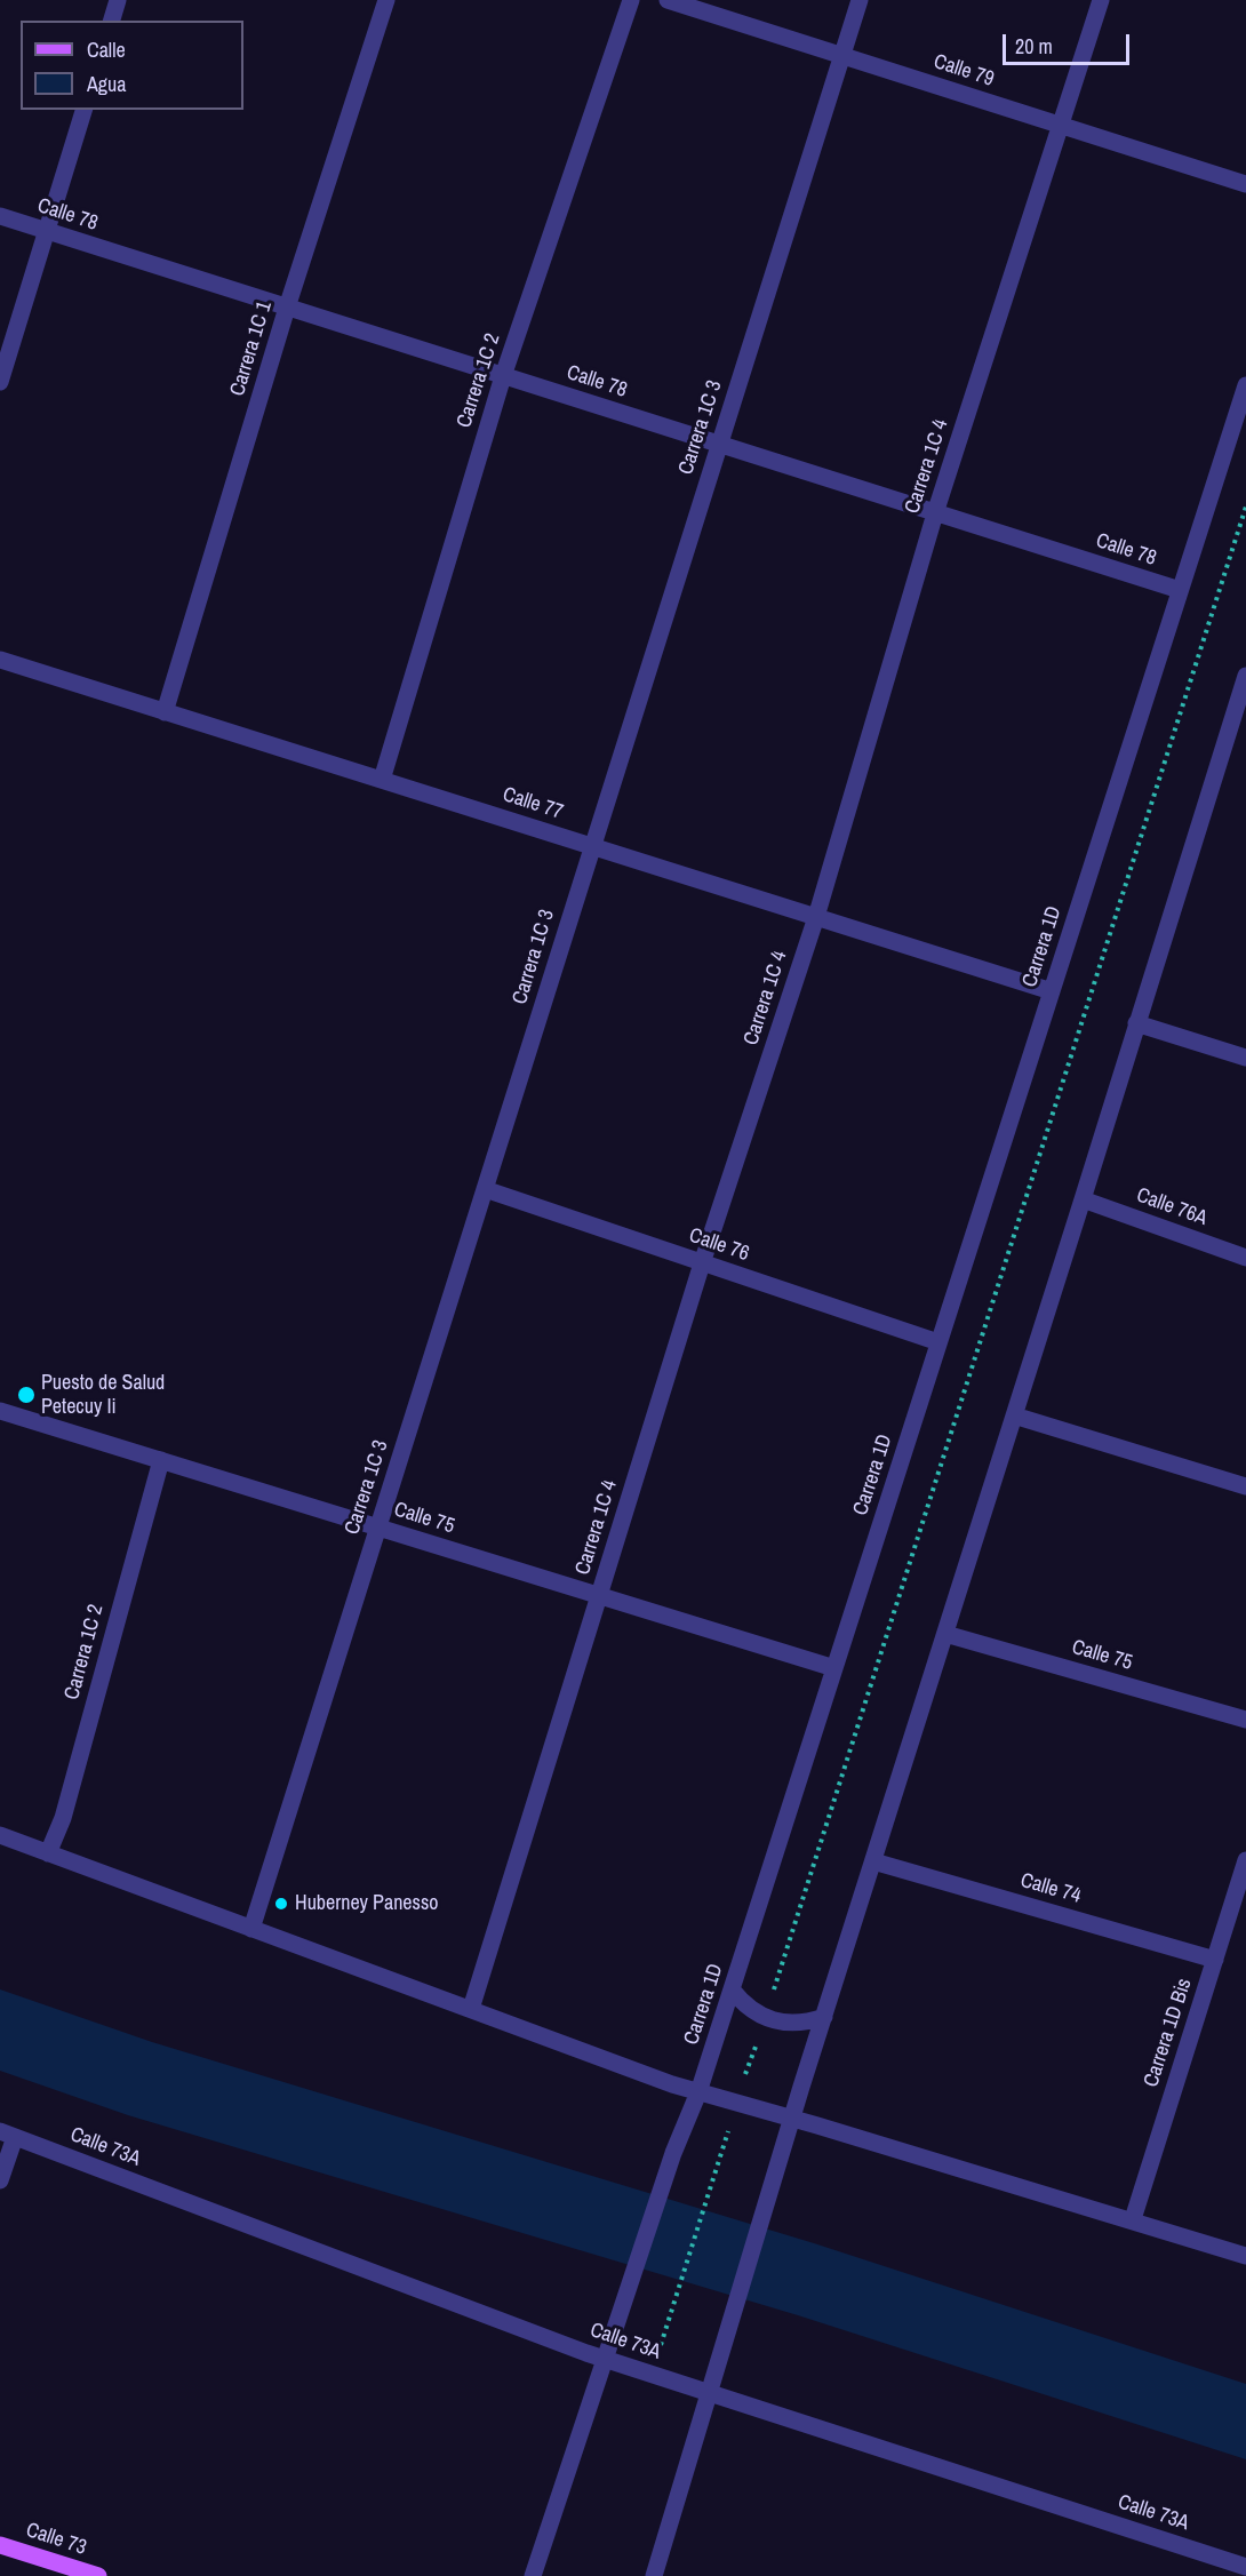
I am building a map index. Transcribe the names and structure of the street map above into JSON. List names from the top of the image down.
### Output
{
  "streets": {
    "main road": ["Calle 73"],
    "street": [
      "Calle 79",
      "Calle 78",
      "Carrera 1C 1",
      "Carrera 1C 2",
      "Carrera 1C 3",
      "Carrera 1C 4",
      "Calle 77",
      "Carrera 1D",
      "Calle 76A",
      "Calle 76",
      "Calle 75",
      "Calle 74",
      "Carrera 1D Bis",
      "Calle 73A"
    ]
  },
  "crossings": [
    ["Calle 79", "Carrera 1C 3"],
    ["Calle 79", "Carrera 1C 4"],
    ["Calle 78", "Carrera 1C 1"],
    ["Calle 78", "Carrera 1C 2"],
    ["Calle 78", "Carrera 1C 3"],
    ["Calle 78", "Carrera 1C 4"],
    ["Calle 78", "Carrera 1D"],
    ["Carrera 1C 1", "Calle 77"],
    ["Carrera 1C 2", "Calle 77"],
    ["Carrera 1C 2", "Calle 75"],
    ["Carrera 1C 3", "Calle 77"],
    ["Carrera 1C 3", "Calle 76"],
    ["Carrera 1C 3", "Calle 75"],
    ["Carrera 1C 4", "Calle 77"],
    ["Carrera 1C 4", "Calle 76"],
    ["Carrera 1C 4", "Calle 75"],
    ["Calle 77", "Carrera 1D"],
    ["Carrera 1D", "Calle 76"],
    ["Carrera 1D", "Calle 75"],
    ["Carrera 1D", "Calle 73A"],
    ["Calle 74", "Carrera 1D Bis"]
  ],
  "places": ["Puesto de Salud Petecuy Ii", "Huberney Panesso"],
  "legend": ["Calle", "Agua"],
  "scale_bar": "20 m"
}
